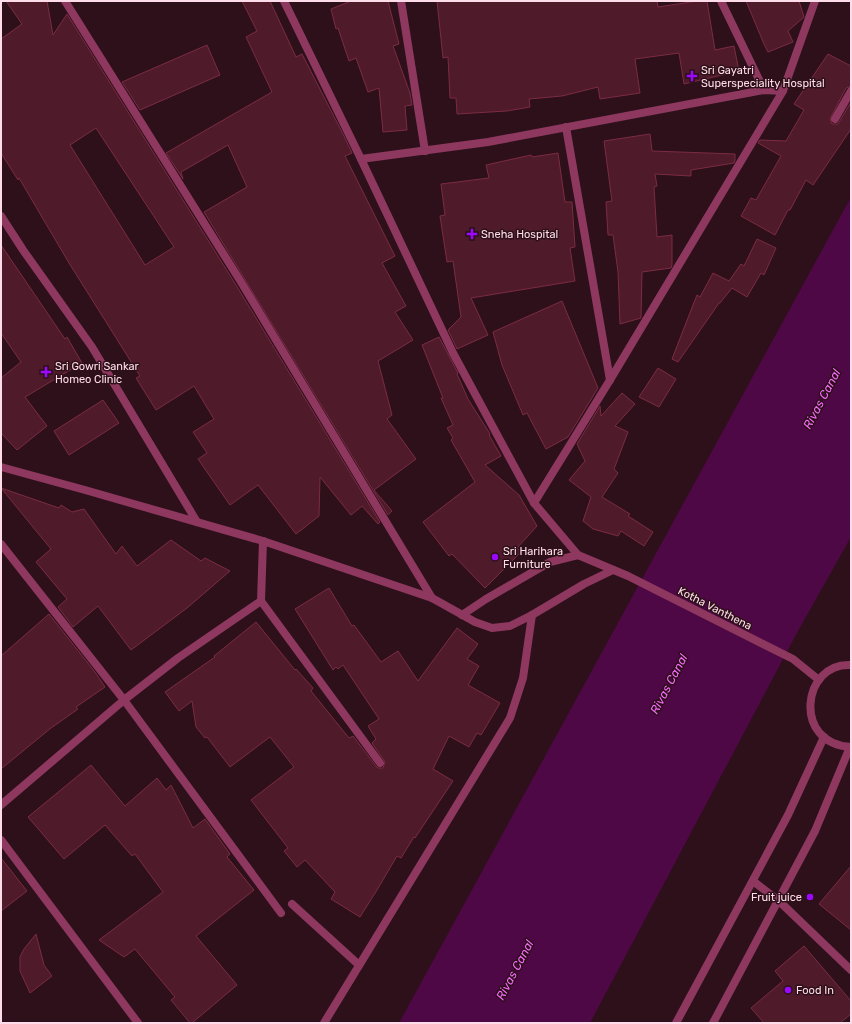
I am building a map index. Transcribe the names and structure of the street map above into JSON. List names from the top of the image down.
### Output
{
  "streets": {
    "street": ["Kotha Vanthena"]
  },
  "water": ["Rivas Canal"],
  "places": {
    "health": ["Sri Gayatri Superspeciality Hospital", "Sneha Hospital", "Sri Gowri Sankar Homeo Clinic"],
    "other": ["Sri Harihara Furniture", "Fruit juice", "Food In"]
  }
}
